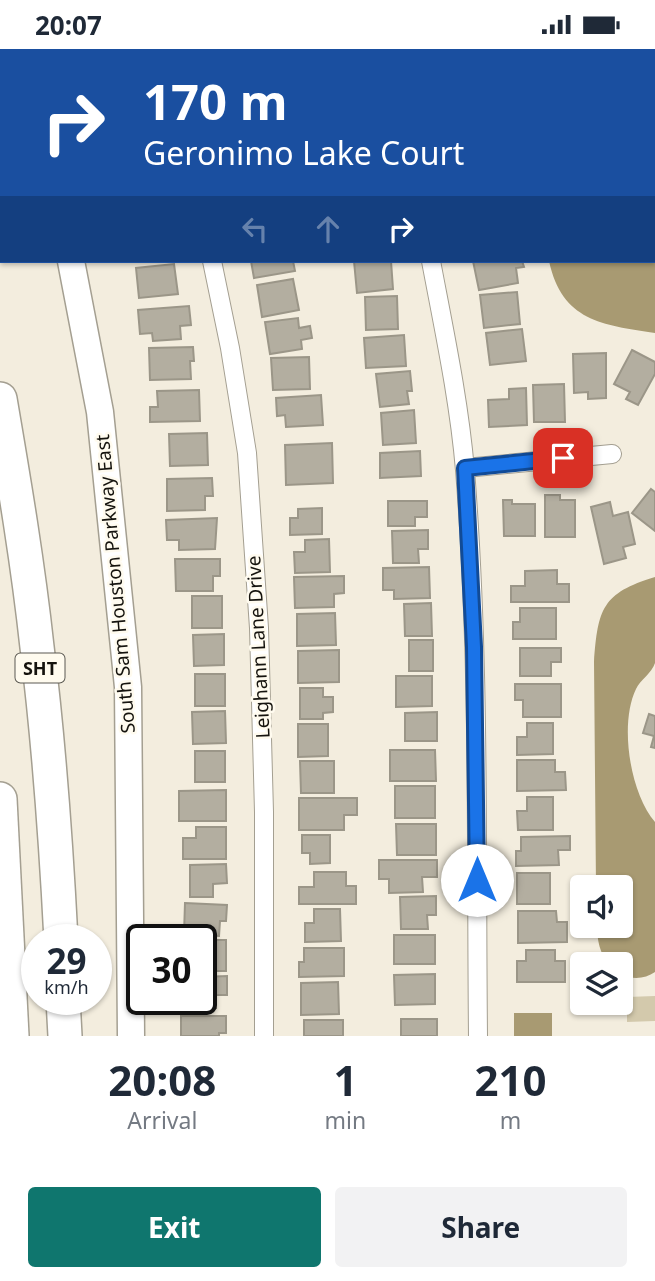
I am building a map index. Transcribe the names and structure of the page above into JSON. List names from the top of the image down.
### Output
{
  "streets": {
    "highway": ["SHT"],
    "main road": ["South Sam Houston Parkway East"],
    "street": ["Leighann Lane Drive"]
  },
  "page": {
    "status": "20:07",
    "turn": ["170 m", "Geronimo Lake Court"],
    "speed": "29 km/h",
    "limit": "30",
    "eta": [
      "20:08",
      "Arrival",
      "1",
      "min",
      "210",
      "m"
    ],
    "buttons": ["Exit", "Share"]
  }
}
